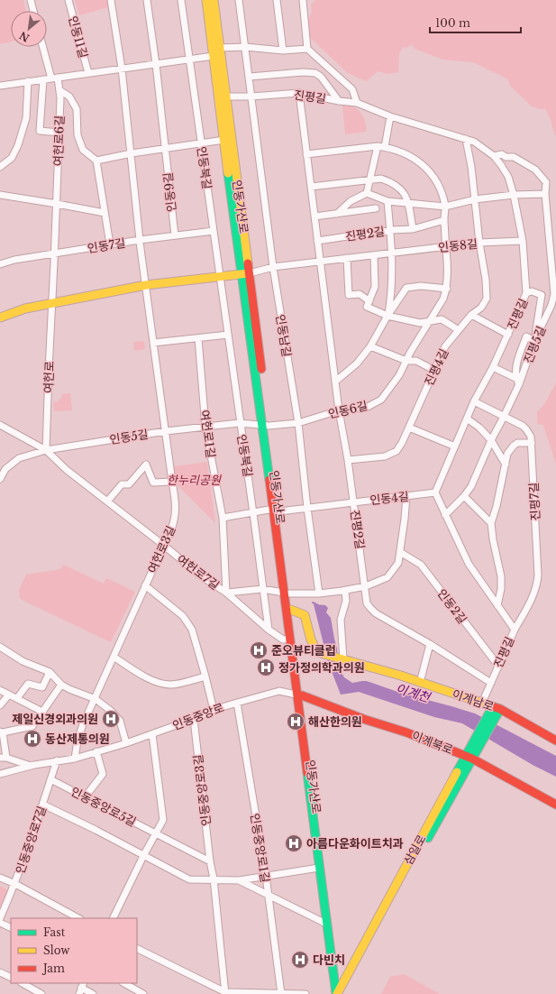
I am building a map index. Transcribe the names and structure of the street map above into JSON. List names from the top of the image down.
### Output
{
  "streets": {
    "main road": [
      "인동가산로",
      "이계남로",
      "이계북로",
      "삼일로"
    ],
    "street": [
      "인동11길",
      "진평길",
      "여헌로6길",
      "인동북길",
      "인동9길",
      "진평2길",
      "인동7길",
      "인동8길",
      "인동남길",
      "진평5길",
      "진평4길",
      "여헌로",
      "인동6길",
      "여헌로1길",
      "인동5길",
      "인동4길",
      "진평7길",
      "여헌로3길",
      "여헌로7길",
      "인동2길",
      "인동중앙로",
      "인동중앙로3길",
      "인동중앙로5길",
      "인동중앙로7길",
      "인동중앙로1길"
    ]
  },
  "crossings": [
    ["인동11길", "여헌로6길"],
    ["인동11길", "인동북길"],
    ["인동11길", "인동9길"],
    ["인동11길", "인동가산로"],
    ["진평길", "인동가산로"],
    ["진평길", "진평2길"],
    ["진평길", "인동8길"],
    ["진평길", "인동남길"],
    ["진평길", "진평5길"],
    ["진평길", "진평4길"],
    ["진평길", "인동4길"],
    ["진평길", "진평7길"],
    ["진평길", "인동2길"],
    ["진평길", "이계남로"],
    ["여헌로6길", "인동7길"],
    ["여헌로6길", "여헌로"],
    ["인동북길", "인동7길"],
    ["인동북길", "인동5길"],
    ["인동북길", "인동4길"],
    ["인동북길", "여헌로7길"],
    ["인동9길", "인동7길"],
    ["인동가산로", "인동8길"],
    ["인동가산로", "인동6길"],
    ["인동가산로", "인동5길"],
    ["인동가산로", "인동4길"],
    ["인동가산로", "여헌로7길"],
    ["인동가산로", "이계남로"],
    ["인동가산로", "인동중앙로"],
    ["인동가산로", "이계북로"],
    ["인동가산로", "삼일로"],
    ["진평2길", "인동8길"],
    ["진평2길", "진평4길"],
    ["진평2길", "인동6길"],
    ["진평2길", "인동4길"],
    ["인동8길", "인동남길"],
    ["인동8길", "진평4길"],
    ["인동8길", "인동6길"],
    ["인동남길", "인동6길"],
    ["인동남길", "인동4길"],
    ["진평5길", "진평7길"],
    ["여헌로", "인동5길"],
    ["여헌로", "여헌로7길"],
    ["인동6길", "인동5길"],
    ["여헌로1길", "인동5길"],
    ["여헌로1길", "여헌로7길"],
    ["인동5길", "여헌로3길"],
    ["인동5길", "여헌로7길"],
    ["여헌로3길", "여헌로7길"],
    ["여헌로3길", "인동중앙로"],
    ["이계남로", "삼일로"],
    ["인동중앙로", "이계북로"],
    ["인동중앙로", "인동중앙로3길"],
    ["인동중앙로", "인동중앙로7길"],
    ["인동중앙로", "인동중앙로1길"],
    ["이계북로", "삼일로"],
    ["인동중앙로5길", "인동중앙로7길"]
  ],
  "water": ["이계천"],
  "parks": ["한누리공원"],
  "places": {
    "hospital": [
      "준오뷰티클럽",
      "정가정의학과의원",
      "제일신경외과의원",
      "해산한의원",
      "동산제통의원",
      "아름다운화이트치과",
      "다빈치"
    ]
  },
  "legend": ["Fast", "Slow", "Jam"],
  "scale_bar": "100 m",
  "north": "bottom left"
}
